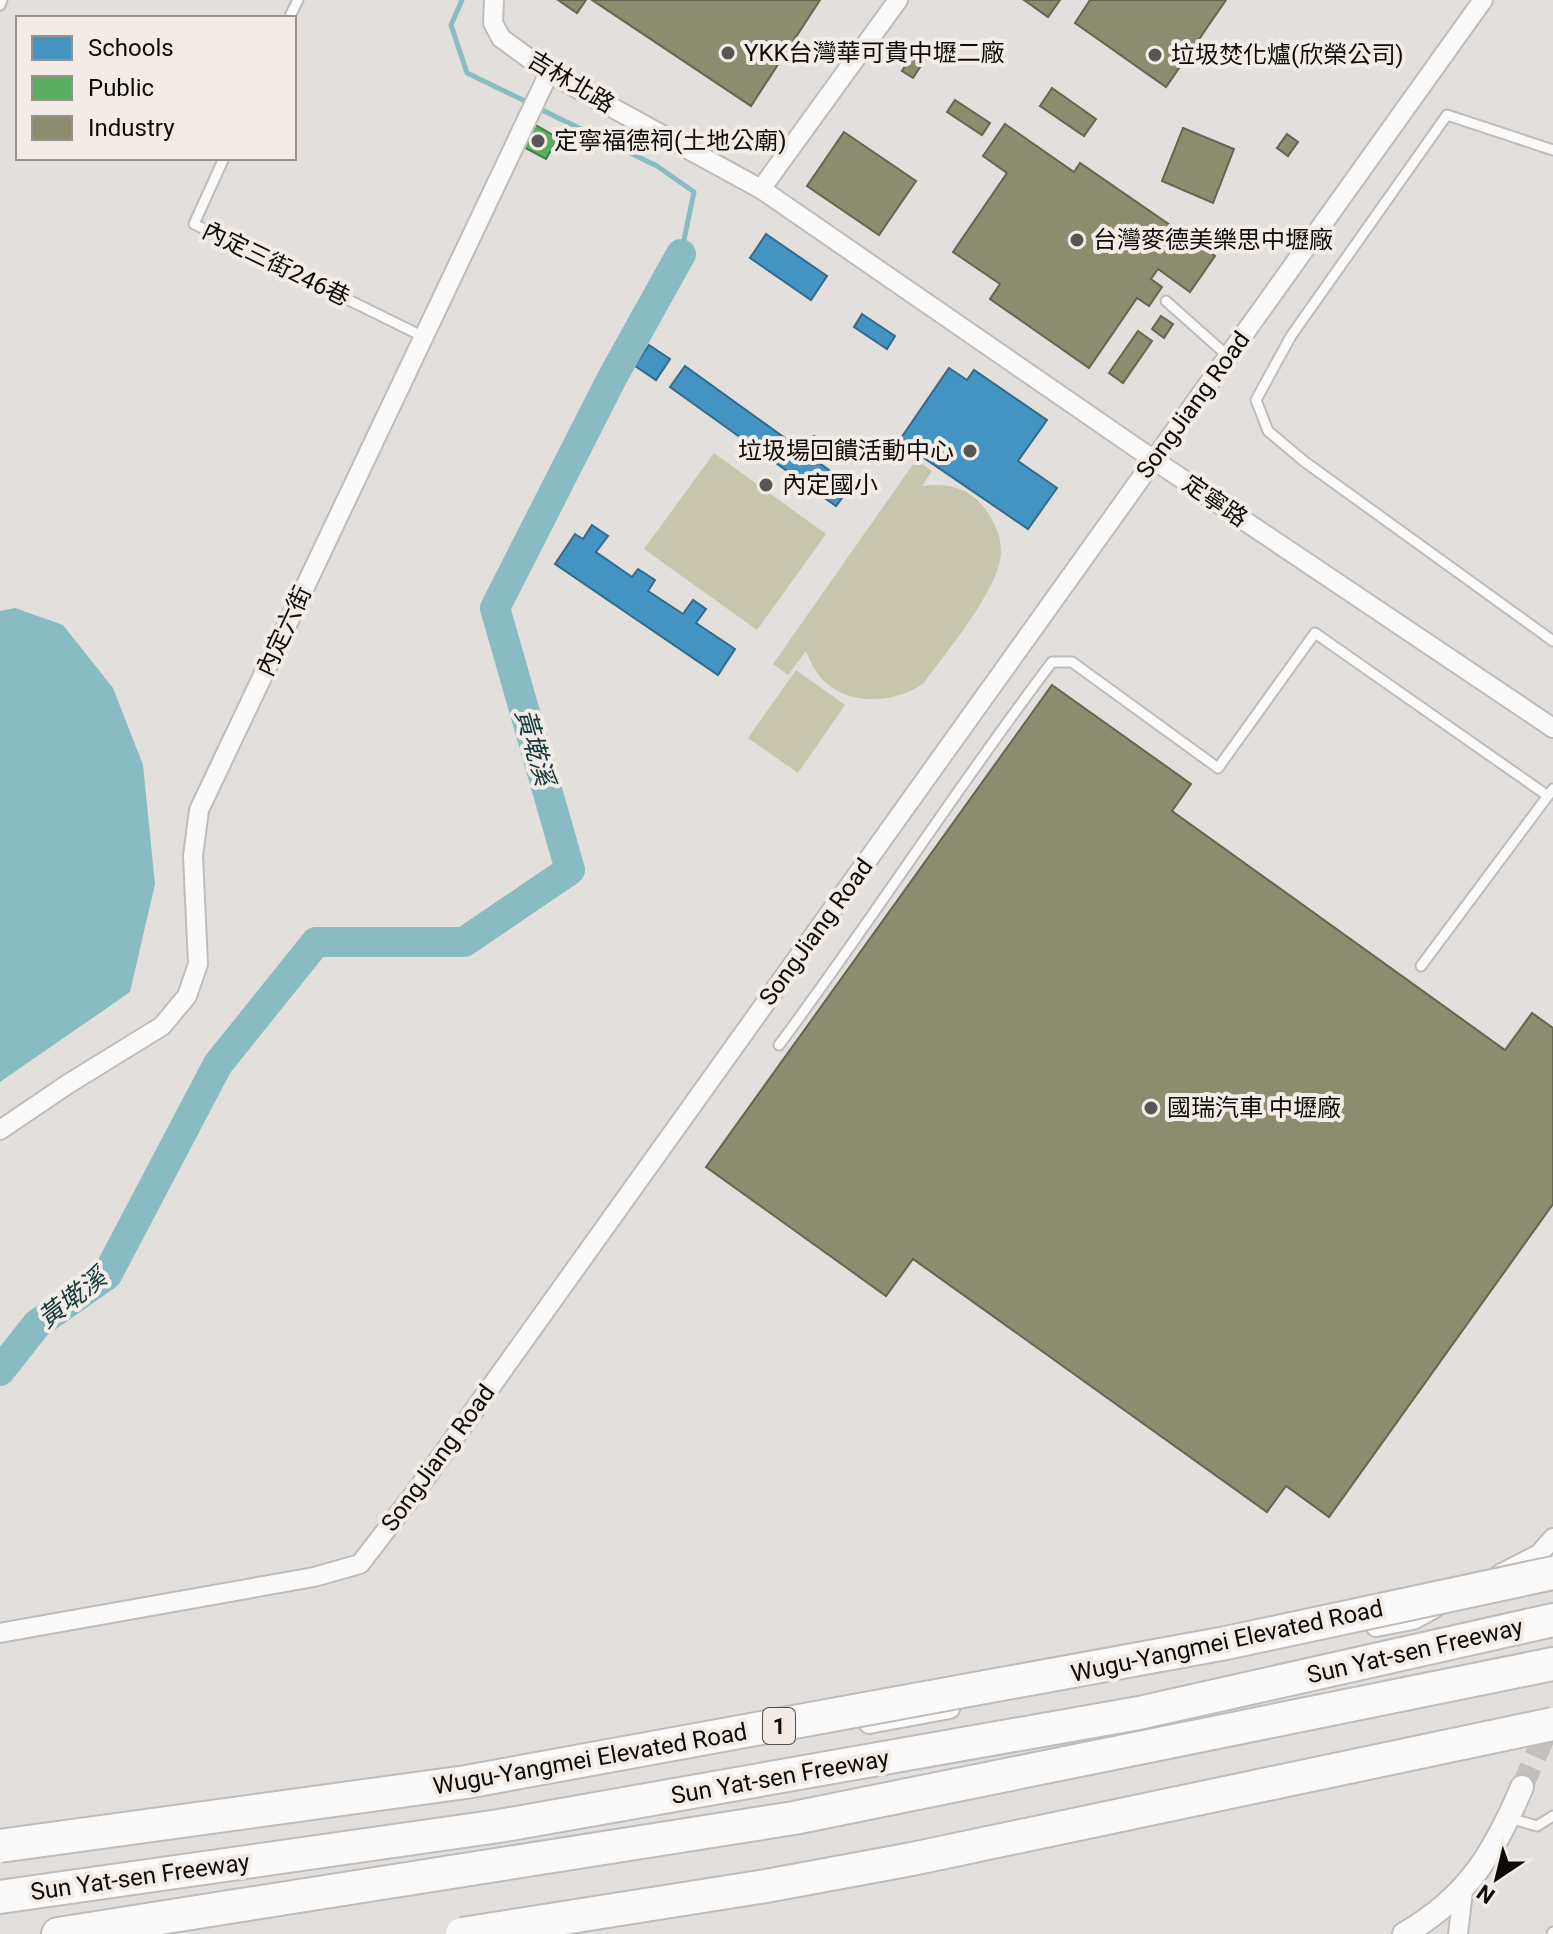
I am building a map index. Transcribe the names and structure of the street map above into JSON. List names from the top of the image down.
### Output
{
  "streets": {
    "highway": ["Wugu-Yangmei Elevated Road", "Sun Yat-sen Freeway", "1"],
    "street": [
      "吉林北路",
      "SongJiang Road",
      "定寧路",
      "內定六街"
    ],
    "lane": ["內定三街246巷"]
  },
  "crossings": [
    ["吉林北路", "定寧路"],
    ["吉林北路", "內定六街"],
    ["內定三街246巷", "內定六街"],
    ["SongJiang Road", "定寧路"]
  ],
  "water": ["黃墘溪"],
  "places": [
    "YKK台灣華可貴中壢二廠",
    "垃圾焚化爐(欣榮公司)",
    "定寧福德祠(土地公廟)",
    "台灣麥德美樂思中壢廠",
    "垃圾場回饋活動中心",
    "內定國小",
    "國瑞汽車 中壢廠"
  ],
  "legend": ["Schools", "Public", "Industry"],
  "north": "bottom left"
}
